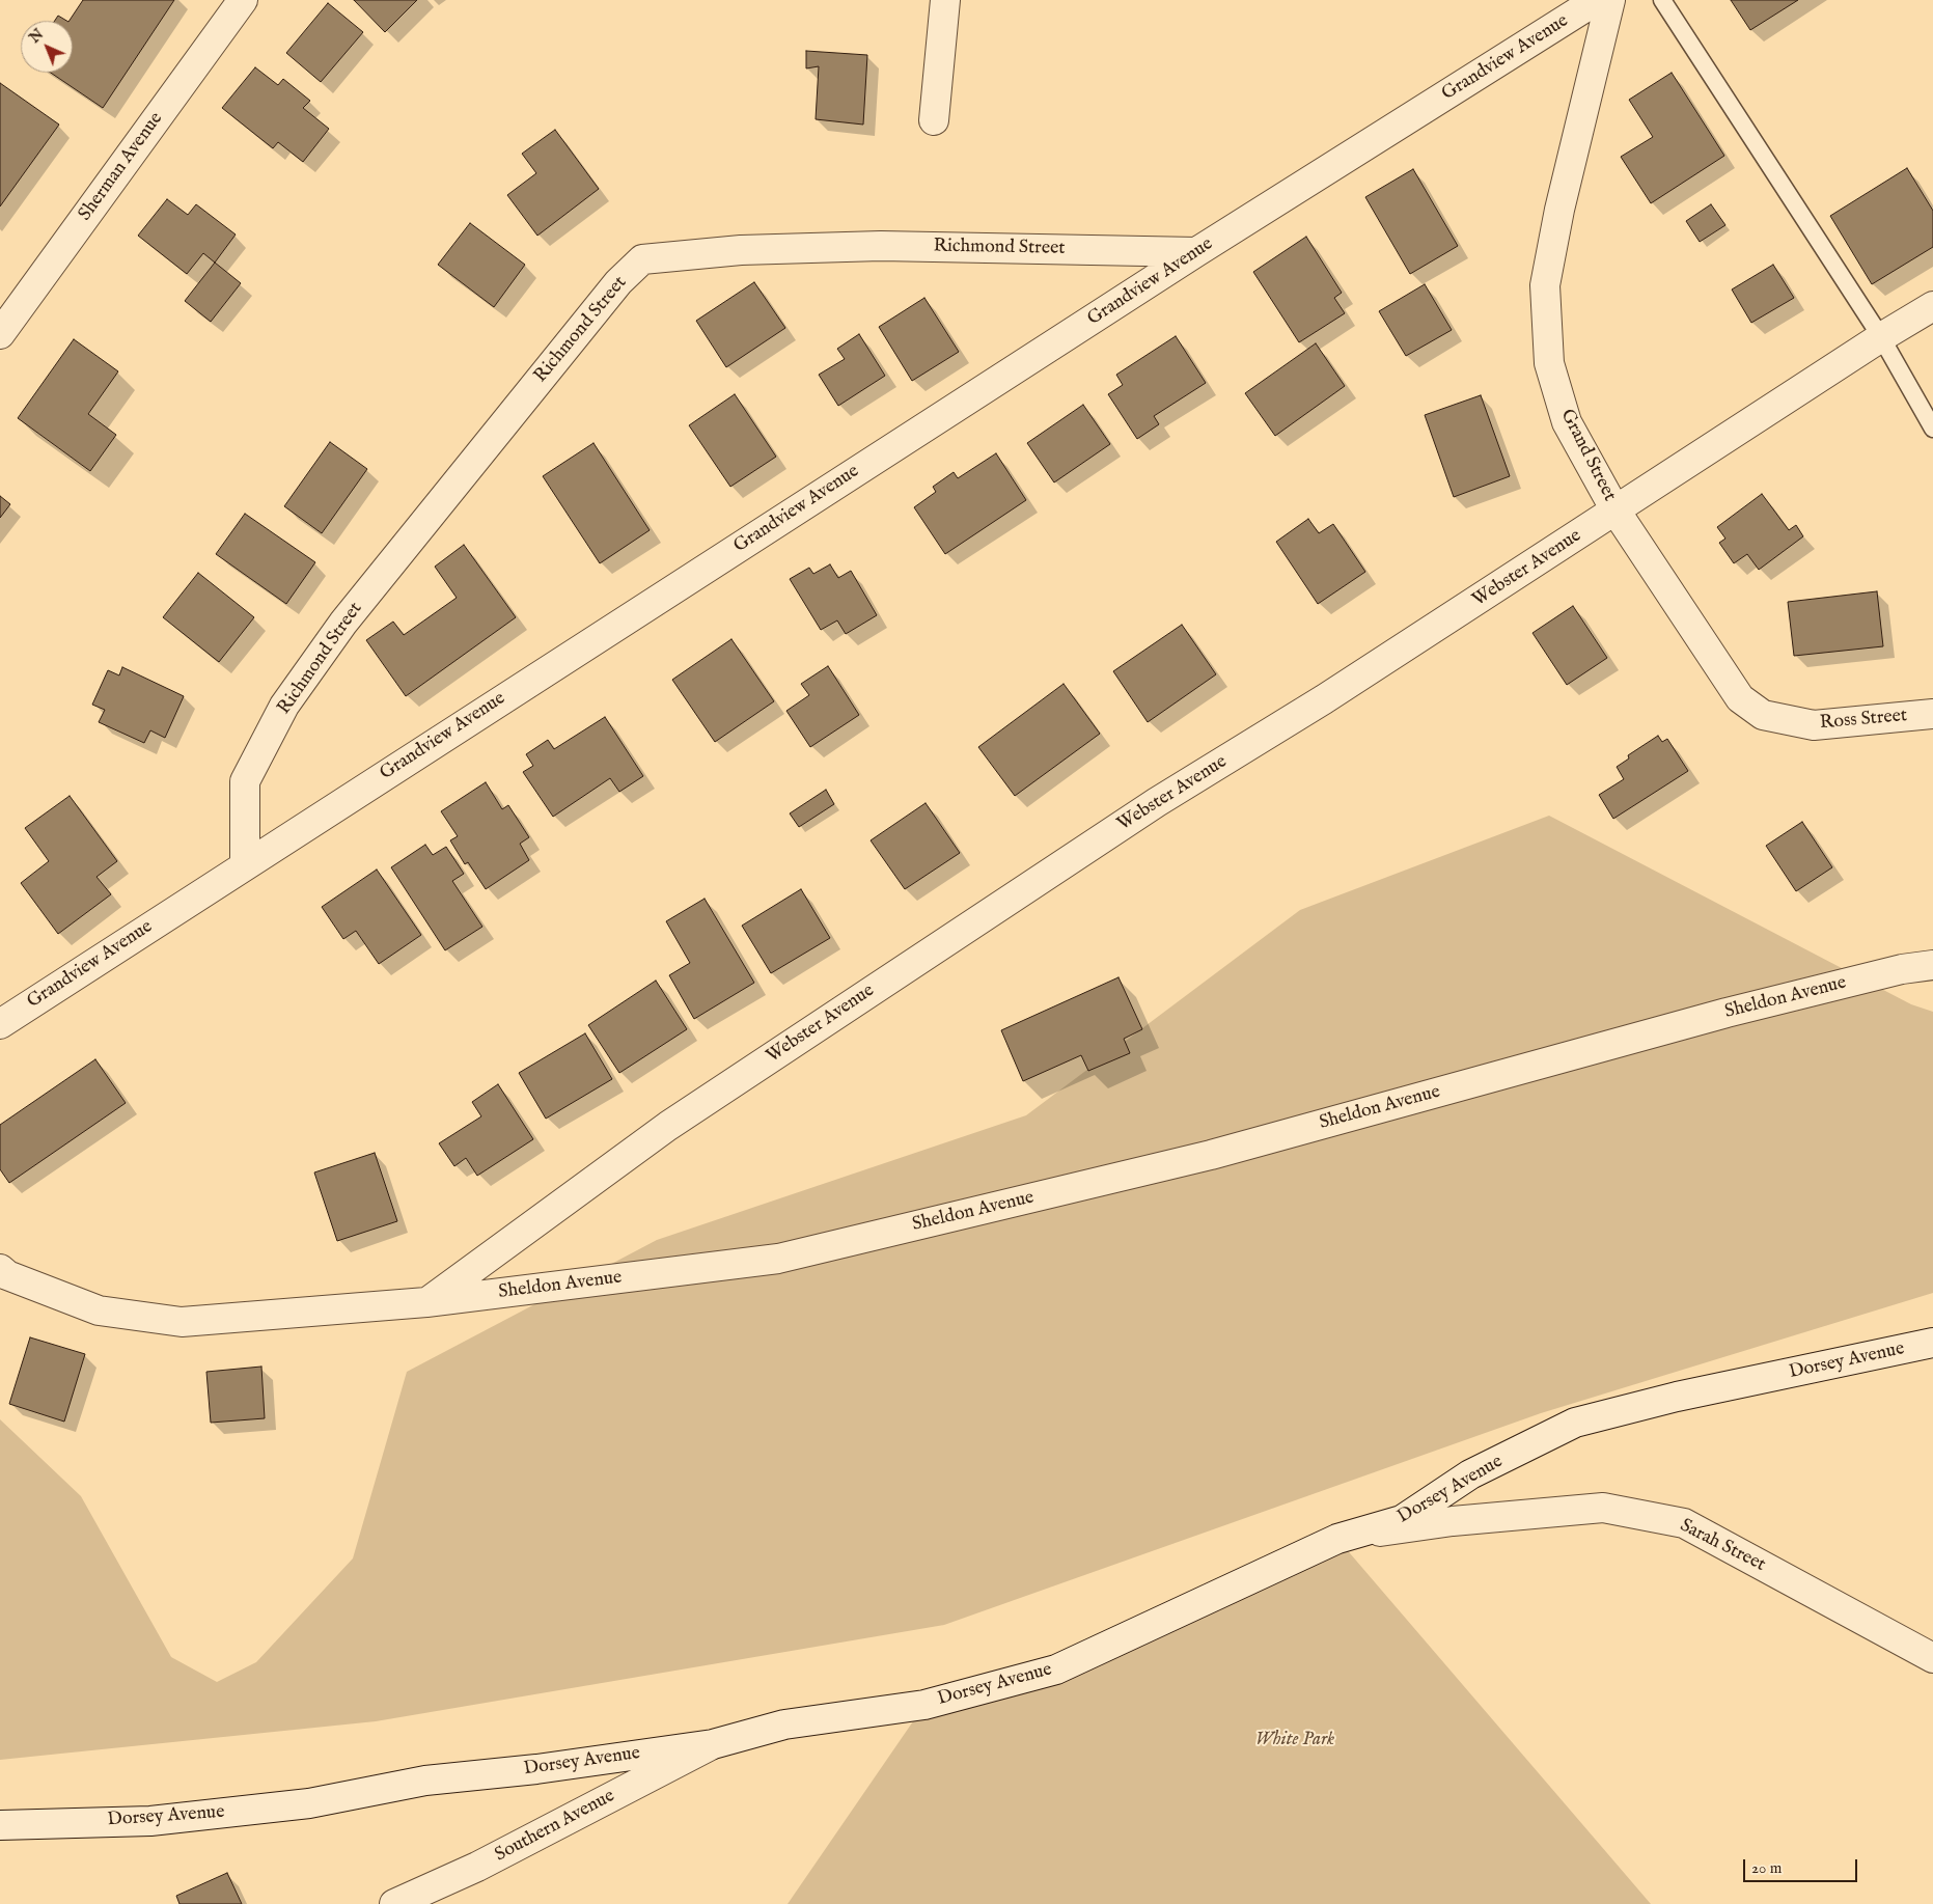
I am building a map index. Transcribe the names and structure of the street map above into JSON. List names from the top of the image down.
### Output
{
  "streets": {
    "street": [
      "Grandview Avenue",
      "Sherman Avenue",
      "Richmond Street",
      "Grand Street",
      "Webster Avenue",
      "Ross Street",
      "Sheldon Avenue",
      "Dorsey Avenue",
      "Sarah Street",
      "Southern Avenue"
    ]
  },
  "crossings": [
    ["Grandview Avenue", "Richmond Street"],
    ["Grand Street", "Webster Avenue"],
    ["Grand Street", "Ross Street"],
    ["Webster Avenue", "Sheldon Avenue"],
    ["Dorsey Avenue", "Sarah Street"],
    ["Dorsey Avenue", "Southern Avenue"]
  ],
  "parks": ["White Park"],
  "scale_bar": "20 m",
  "north": "top left"
}
